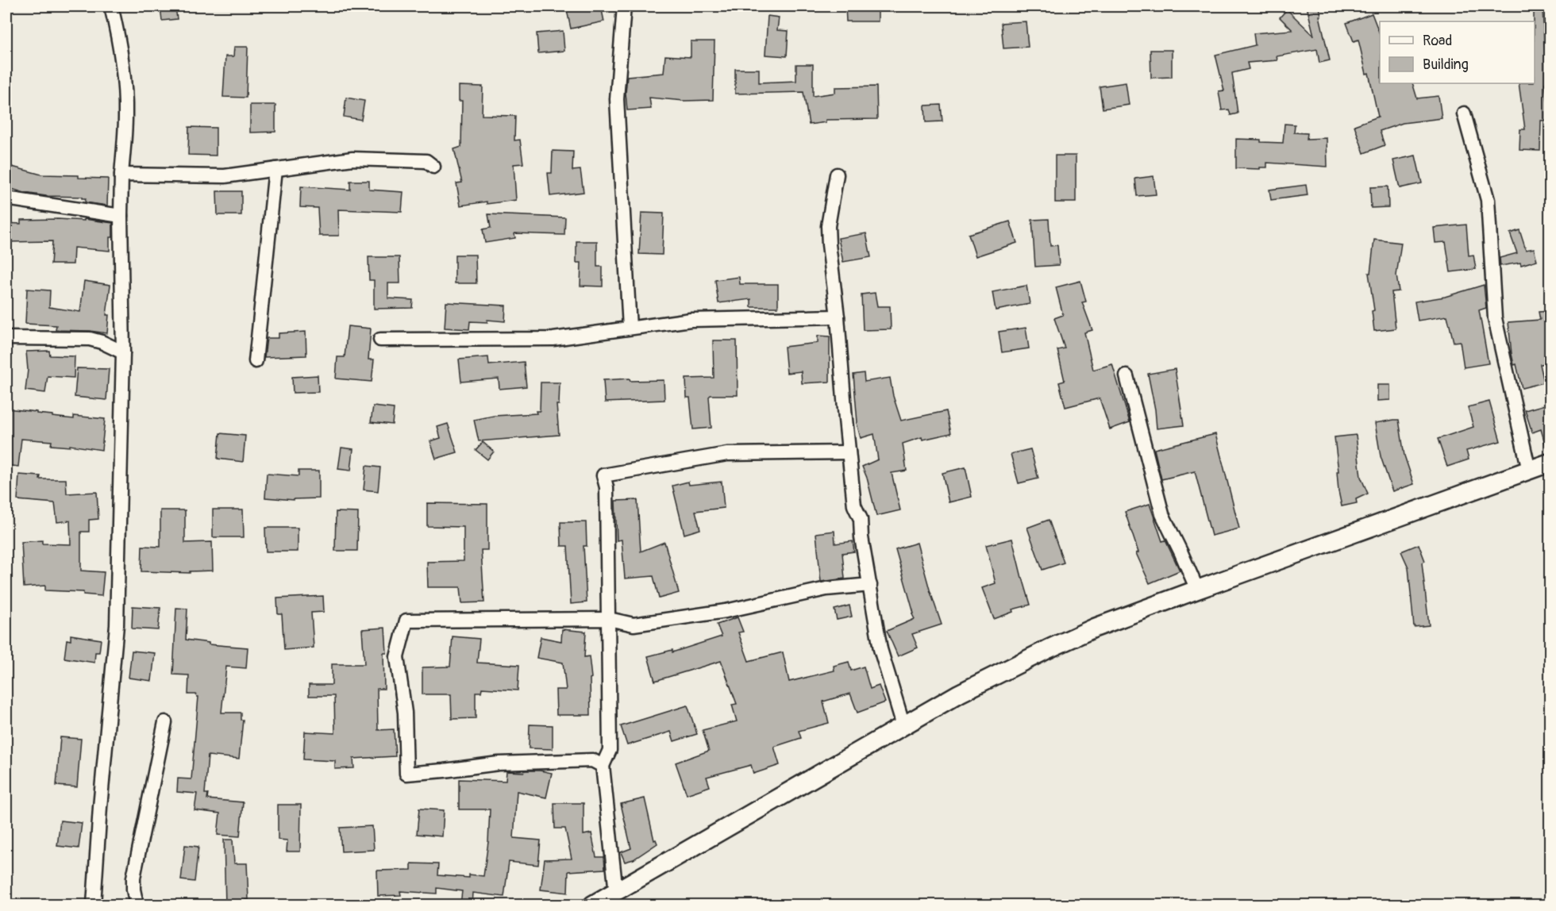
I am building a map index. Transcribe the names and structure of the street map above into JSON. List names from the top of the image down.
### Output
{
  "legend": ["Road", "Building"]
}
